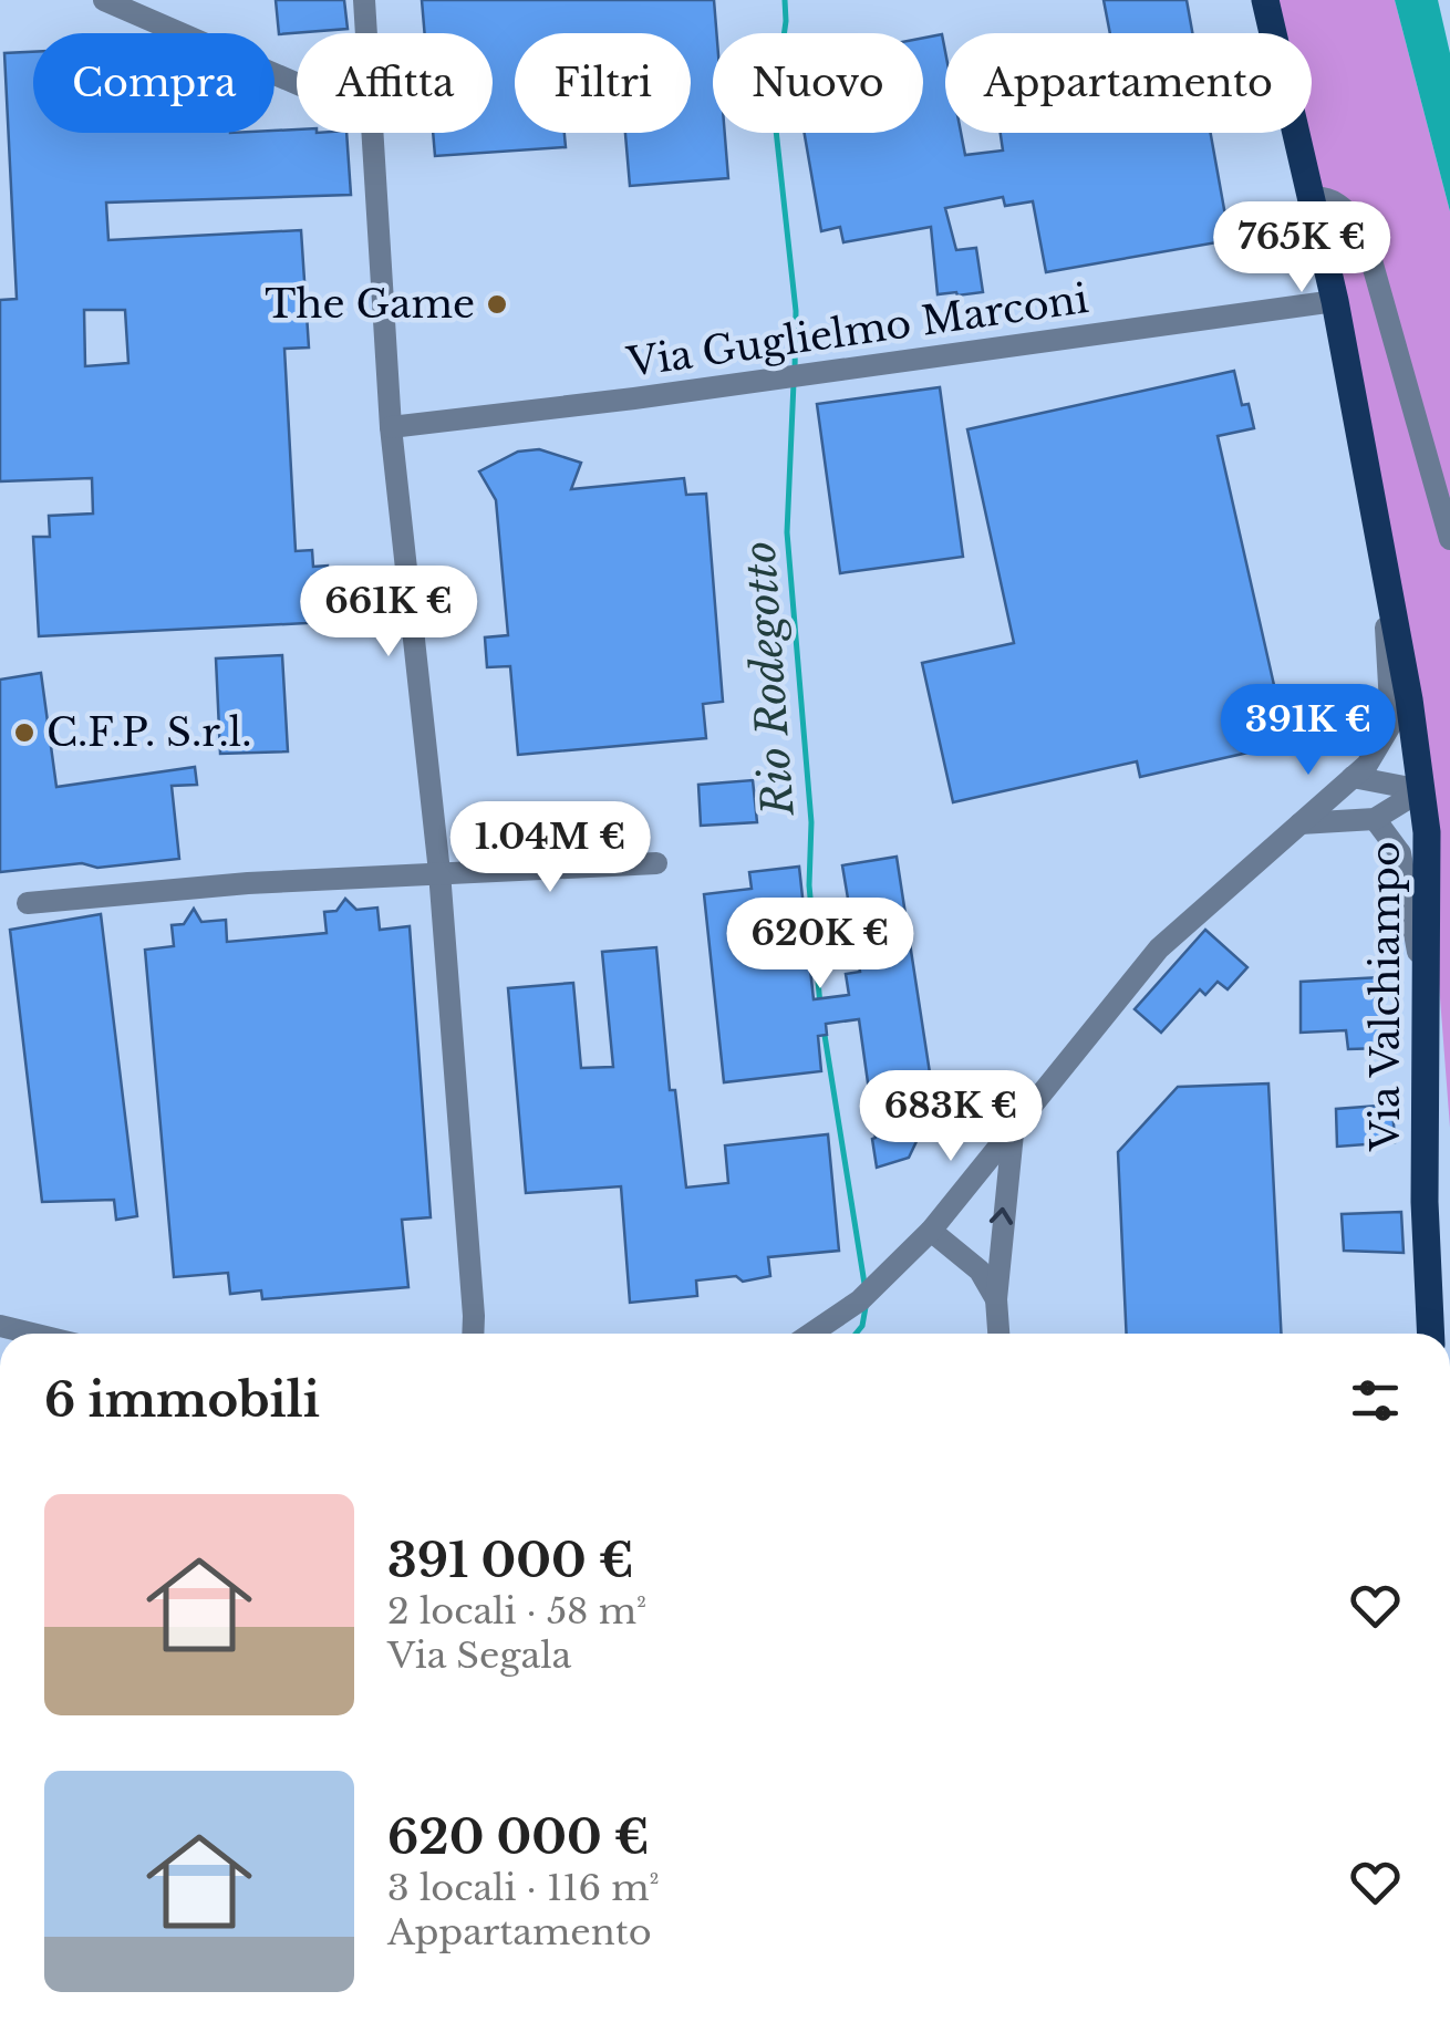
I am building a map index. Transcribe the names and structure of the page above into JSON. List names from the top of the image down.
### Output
{
  "streets": {
    "main road": ["Via Valchiampo"],
    "street": ["Via Guglielmo Marconi"]
  },
  "crossings": [
    ["Via Guglielmo Marconi", "Via Valchiampo"]
  ],
  "water": ["Rio Rodegotto"],
  "places": ["The Game", "C.F.P. S.r.l."],
  "page": {
    "chip": [
      "Compra",
      "Affitta",
      "Filtri",
      "Nuovo",
      "Appartamento"
    ],
    "price": [
      "765K €",
      "661K €",
      "391K €",
      "1.04M €",
      "620K €",
      "683K €"
    ],
    "heading": "6 immobili",
    "list": [
      {
        "name": "391 000 €",
        "note": "2 locali · 58 m² · Via Segala"
      },
      {
        "name": "620 000 €",
        "note": "3 locali · 116 m² · Appartamento"
      }
    ]
  }
}
